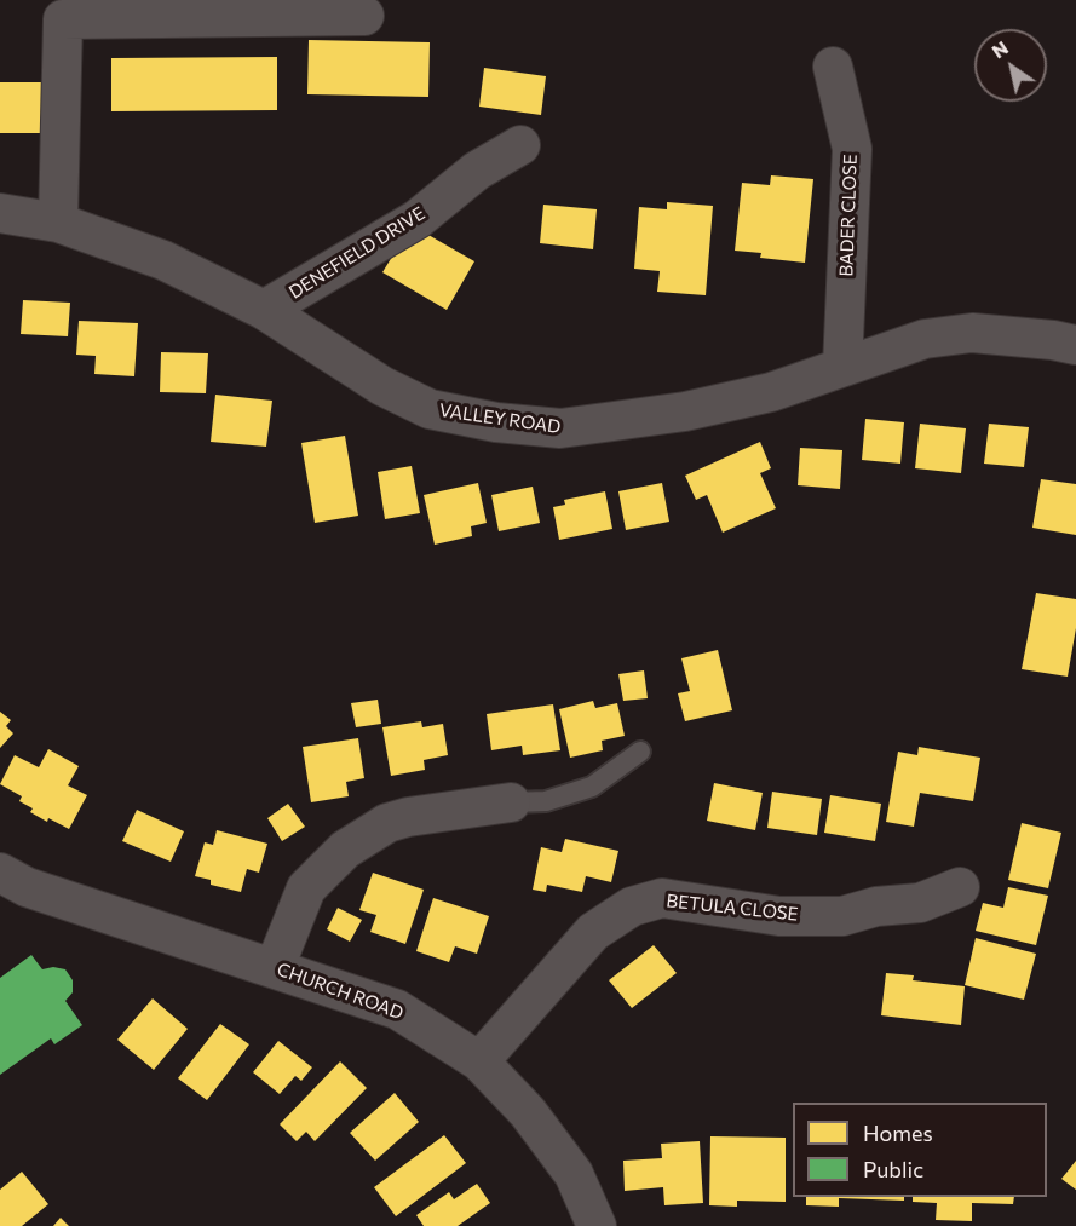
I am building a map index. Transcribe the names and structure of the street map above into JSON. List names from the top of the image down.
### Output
{
  "streets": {
    "street": [
      "BADER CLOSE",
      "DENEFIELD DRIVE",
      "VALLEY ROAD",
      "BETULA CLOSE",
      "CHURCH ROAD"
    ]
  },
  "crossings": [
    ["BADER CLOSE", "VALLEY ROAD"],
    ["DENEFIELD DRIVE", "VALLEY ROAD"],
    ["BETULA CLOSE", "CHURCH ROAD"]
  ],
  "legend": ["Homes", "Public"],
  "north": "top left"
}
